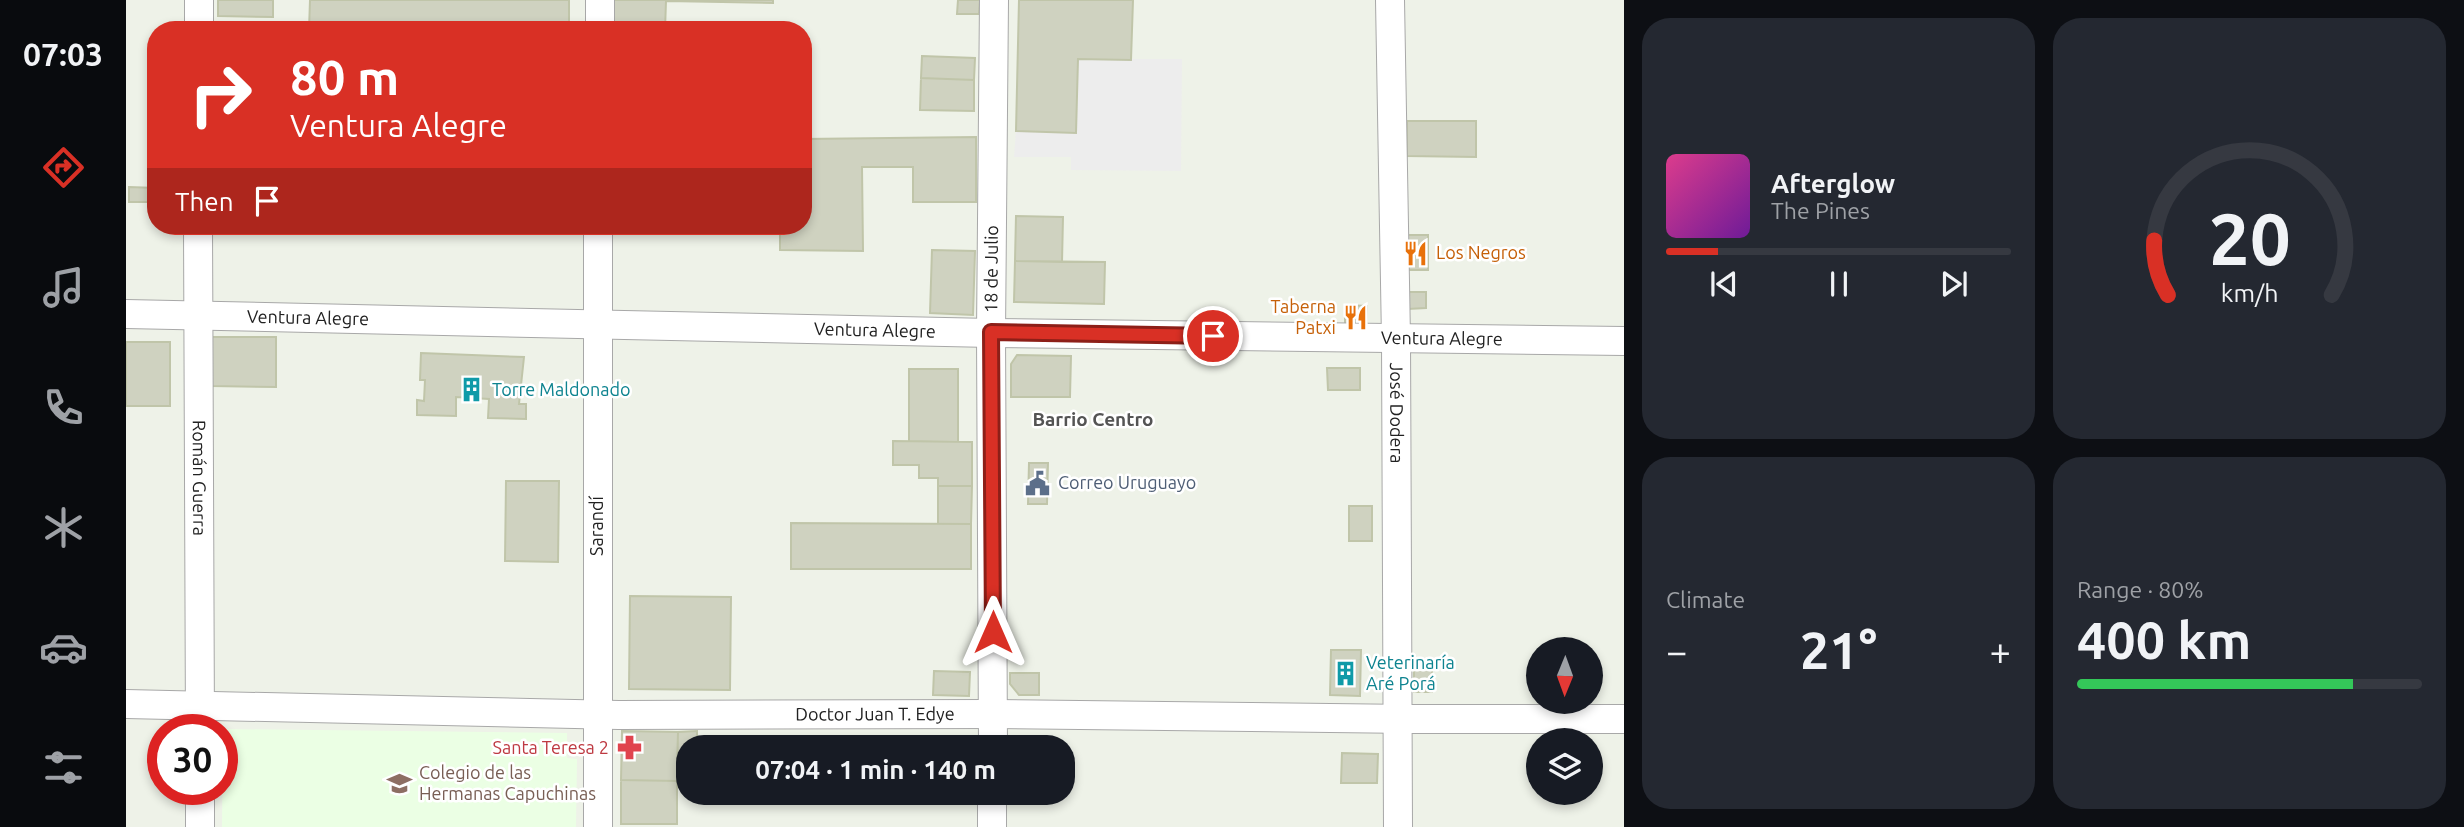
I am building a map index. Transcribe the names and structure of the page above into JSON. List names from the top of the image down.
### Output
{
  "streets": {
    "street": [
      "18 de Julio",
      "Ventura Alegre",
      "José Dodera",
      "Román Guerra",
      "Sarandí",
      "Doctor Juan T. Edye"
    ]
  },
  "crossings": [
    ["18 de Julio", "Ventura Alegre"],
    ["18 de Julio", "Doctor Juan T. Edye"],
    ["Ventura Alegre", "José Dodera"],
    ["Ventura Alegre", "Román Guerra"],
    ["Ventura Alegre", "Sarandí"],
    ["José Dodera", "Doctor Juan T. Edye"],
    ["Sarandí", "Doctor Juan T. Edye"]
  ],
  "districts": ["Barrio Centro"],
  "places": {
    "restaurant": ["Los Negros", "Taberna Patxi"],
    "building": ["Torre Maldonado", "Veterinaría Aré Porá"],
    "public building": ["Correo Uruguayo"],
    "pharmacy": ["Santa Teresa 2"],
    "school or university": ["Colegio de las Hermanas Capuchinas"]
  },
  "north": "bottom",
  "page": {
    "tabs": "07:03",
    "turn": ["80 m", "Ventura Alegre"],
    "song": ["Afterglow", "The Pines"],
    "then": "Then",
    "tile": [
      "Climate",
      ["Range · 80%", "400 km"]
    ],
    "heat": ["−", "21°", "+"],
    "limit": "30",
    "trip": "07:04 · 1 min · 140 m",
    "gauge": ["20", "km/h"]
  }
}
